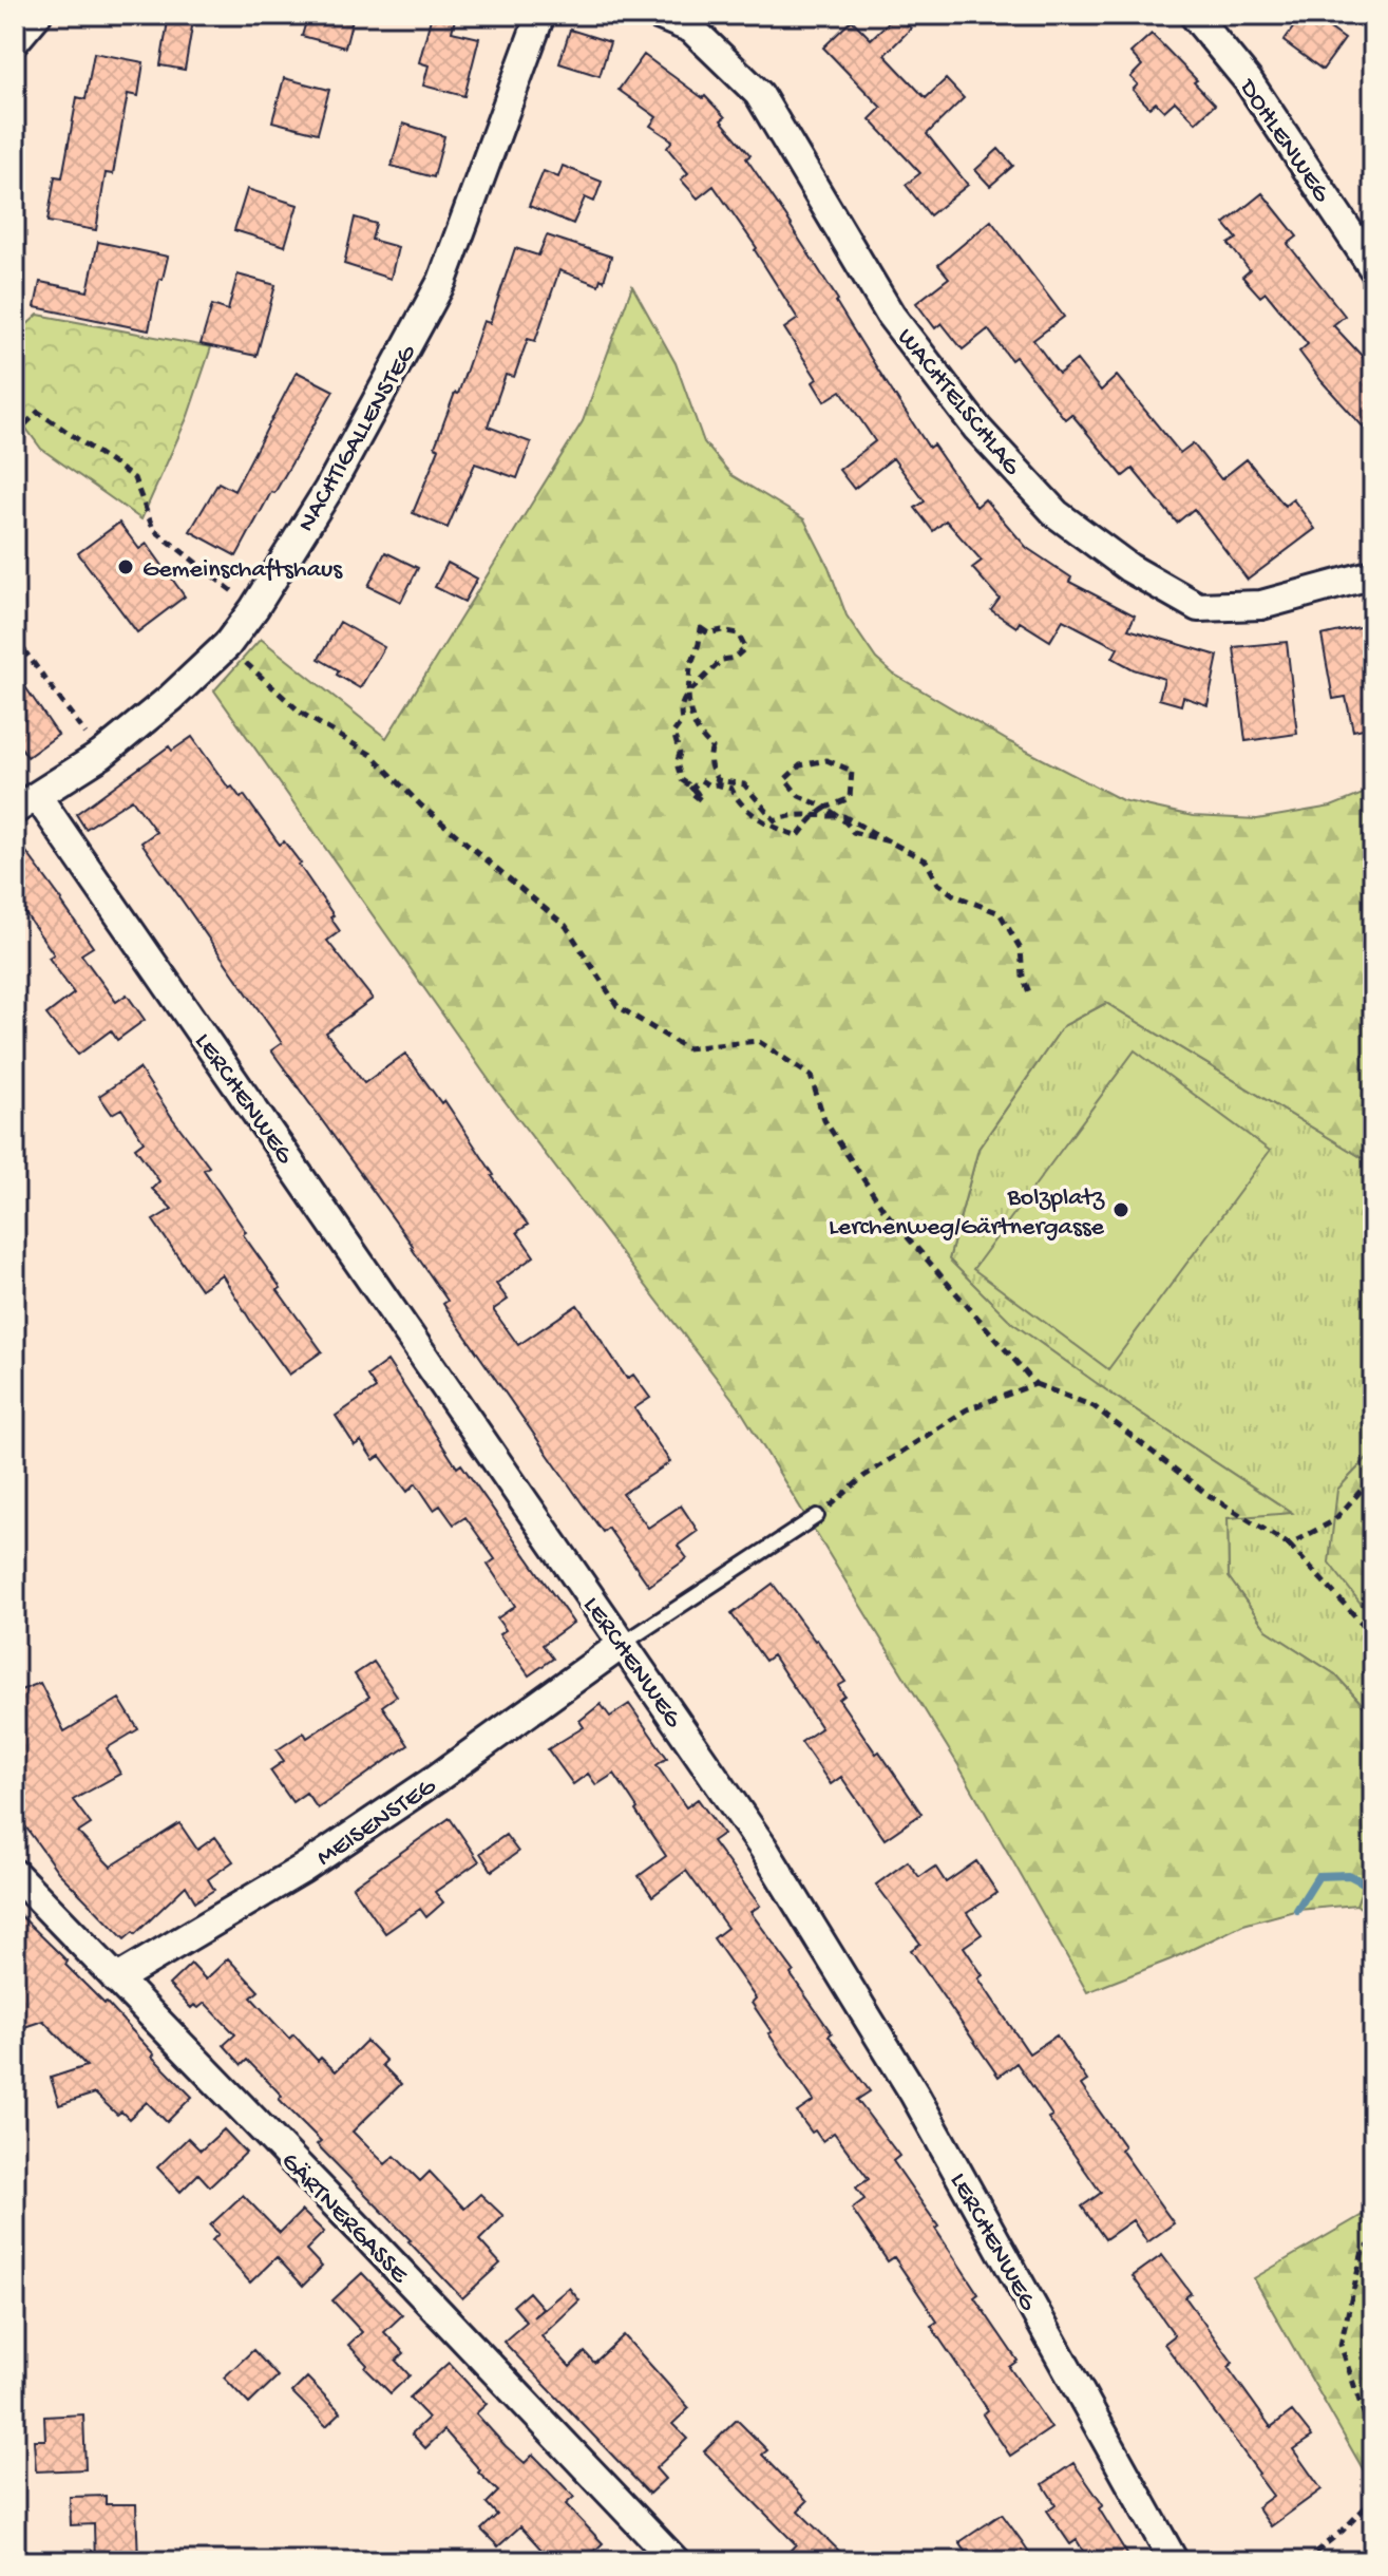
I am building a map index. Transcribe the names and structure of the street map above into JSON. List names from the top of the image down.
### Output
{
  "streets": {
    "street": [
      "DOHLENWEG",
      "WACHTELSCHLAG",
      "NACHTIGALLENSTEG",
      "LERCHENWEG",
      "MEISENSTEG",
      "GÄRTNERGASSE"
    ]
  },
  "crossings": [
    ["NACHTIGALLENSTEG", "LERCHENWEG"],
    ["LERCHENWEG", "MEISENSTEG"],
    ["MEISENSTEG", "GÄRTNERGASSE"]
  ],
  "places": ["Gemeinschaftshaus", "Bolzplatz Lerchenweg/Gärtnergasse"]
}
